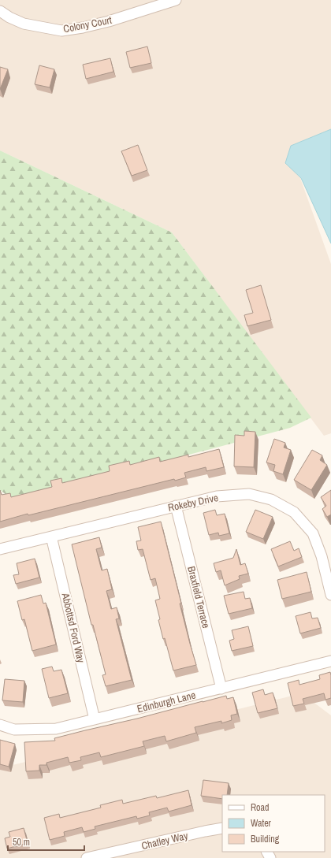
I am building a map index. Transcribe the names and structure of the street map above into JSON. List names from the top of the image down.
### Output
{
  "streets": {
    "street": [
      "Colony Court",
      "Rokeby Drive",
      "Braxfield Terrace",
      "Abbottsd Ford Way",
      "Edinburgh Lane",
      "Chatley Way"
    ]
  },
  "crossings": [
    ["Rokeby Drive", "Braxfield Terrace"],
    ["Rokeby Drive", "Abbottsd Ford Way"],
    ["Braxfield Terrace", "Edinburgh Lane"],
    ["Abbottsd Ford Way", "Edinburgh Lane"]
  ],
  "legend": ["Road", "Water", "Building"],
  "scale_bar": "50 m"
}
